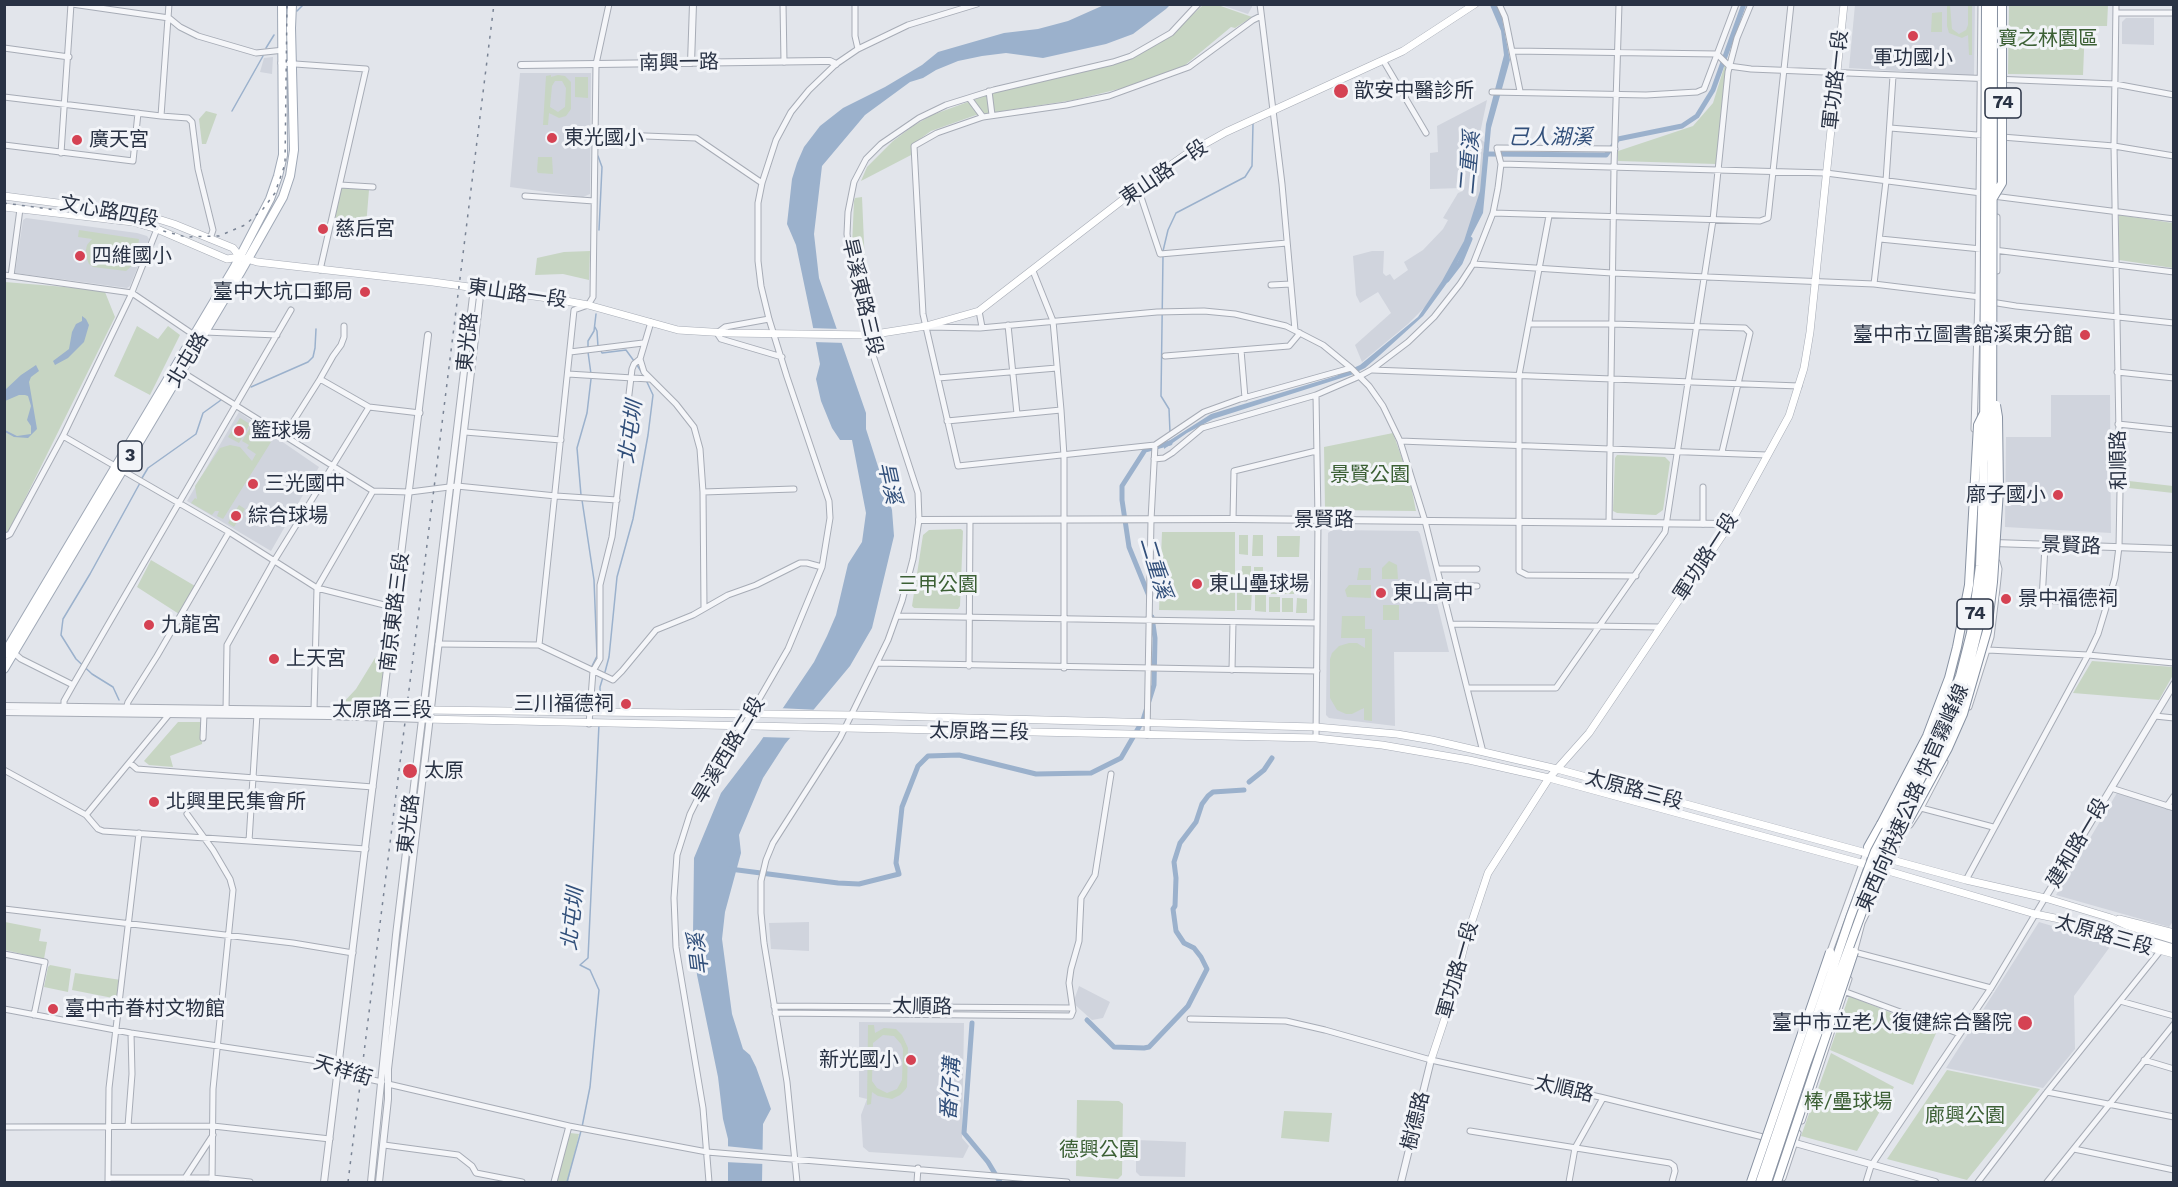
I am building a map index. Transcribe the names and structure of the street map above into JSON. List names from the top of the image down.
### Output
{
  "streets": {
    "main road": [
      "軍功路一段",
      "74",
      "東山路一段",
      "文心路四段",
      "北屯路",
      "3",
      "太原路三段",
      "東西向快速公路 快官霧峰線"
    ],
    "street": [
      "南興一路",
      "旱溪東路三段",
      "東光路",
      "和順路",
      "景賢路",
      "南京東路三段",
      "旱溪西路二段",
      "建和路一段",
      "太順路",
      "天祥街",
      "樹德路"
    ]
  },
  "crossings": [
    ["南興一路", "旱溪西路二段"],
    ["軍功路一段", "景賢路"],
    ["軍功路一段", "太原路三段"],
    ["軍功路一段", "太順路"],
    ["軍功路一段", "樹德路"],
    ["74", "東西向快速公路 快官霧峰線"],
    ["東山路一段", "文心路四段"],
    ["東山路一段", "旱溪東路三段"],
    ["東山路一段", "東光路"],
    ["東山路一段", "北屯路"],
    ["東山路一段", "旱溪西路二段"],
    ["文心路四段", "北屯路"],
    ["旱溪東路三段", "景賢路"],
    ["旱溪東路三段", "太原路三段"],
    ["旱溪東路三段", "太順路"],
    ["旱溪東路三段", "天祥街"],
    ["東光路", "太原路三段"],
    ["東光路", "天祥街"],
    ["和順路", "景賢路"],
    ["和順路", "太原路三段"],
    ["南京東路三段", "太原路三段"],
    ["南京東路三段", "天祥街"],
    ["太原路三段", "旱溪西路二段"],
    ["太原路三段", "建和路一段"],
    ["旱溪西路二段", "天祥街"],
    ["建和路一段", "太順路"],
    ["太順路", "樹德路"]
  ],
  "water": [
    "己人湖溪",
    "二重溪",
    "北屯圳",
    "旱溪",
    "番仔溝"
  ],
  "parks": [
    "寶之林園區",
    "景賢公園",
    "三甲公園",
    "棒/壘球場",
    "廊興公園",
    "德興公園"
  ],
  "places": [
    "軍功國小",
    "歆安中醫診所",
    "東光國小",
    "廣天宮",
    "慈后宮",
    "四維國小",
    "臺中大坑口郵局",
    "臺中市立圖書館溪東分館",
    "籃球場",
    "三光國中",
    "廍子國小",
    "綜合球場",
    "東山壘球場",
    "東山高中",
    "景中福德祠",
    "九龍宮",
    "上天宮",
    "三川福德祠",
    "太原",
    "北興里民集會所",
    "臺中市眷村文物館",
    "臺中市立老人復健綜合醫院",
    "新光國小"
  ]
}
